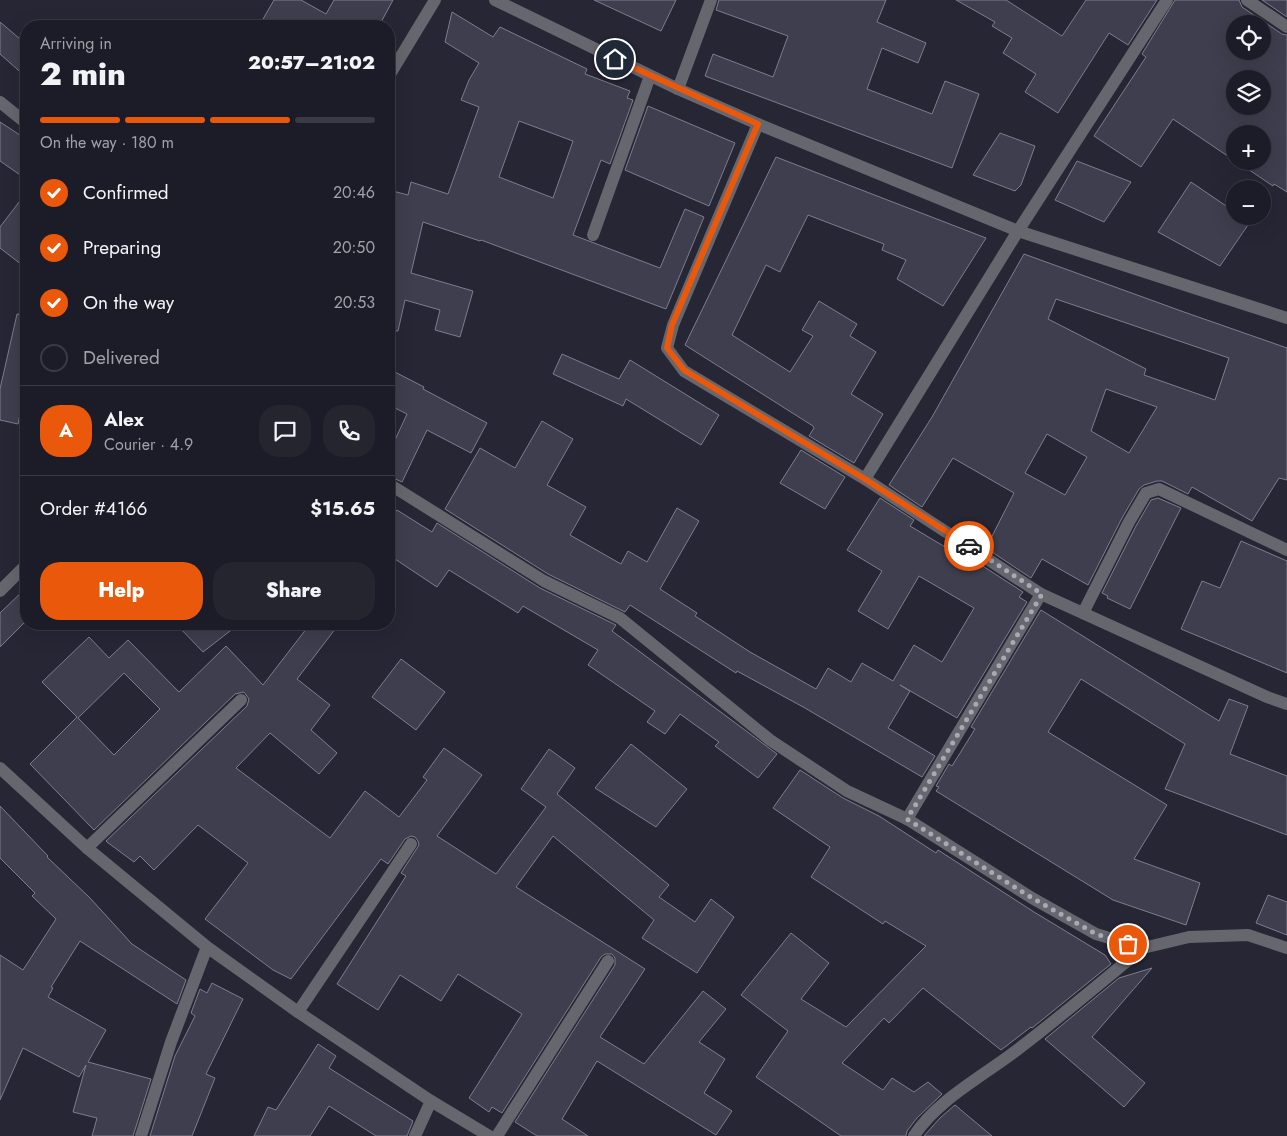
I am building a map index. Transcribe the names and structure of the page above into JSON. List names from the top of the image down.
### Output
{
  "page": {
    "map_buttons": ["+", "−"],
    "heading": ["2 min", "Arriving in", "20:57–21:02"],
    "panel": [
      "Alex",
      "Courier · 4.9",
      "Order #4166",
      "$15.65"
    ],
    "bar": "On the way · 180 m",
    "list": [
      ["Confirmed", "20:46"],
      ["Preparing", "20:50"],
      ["On the way", "20:53"],
      "Delivered"
    ],
    "round": "A",
    "buttons": ["Help", "Share"]
  }
}
